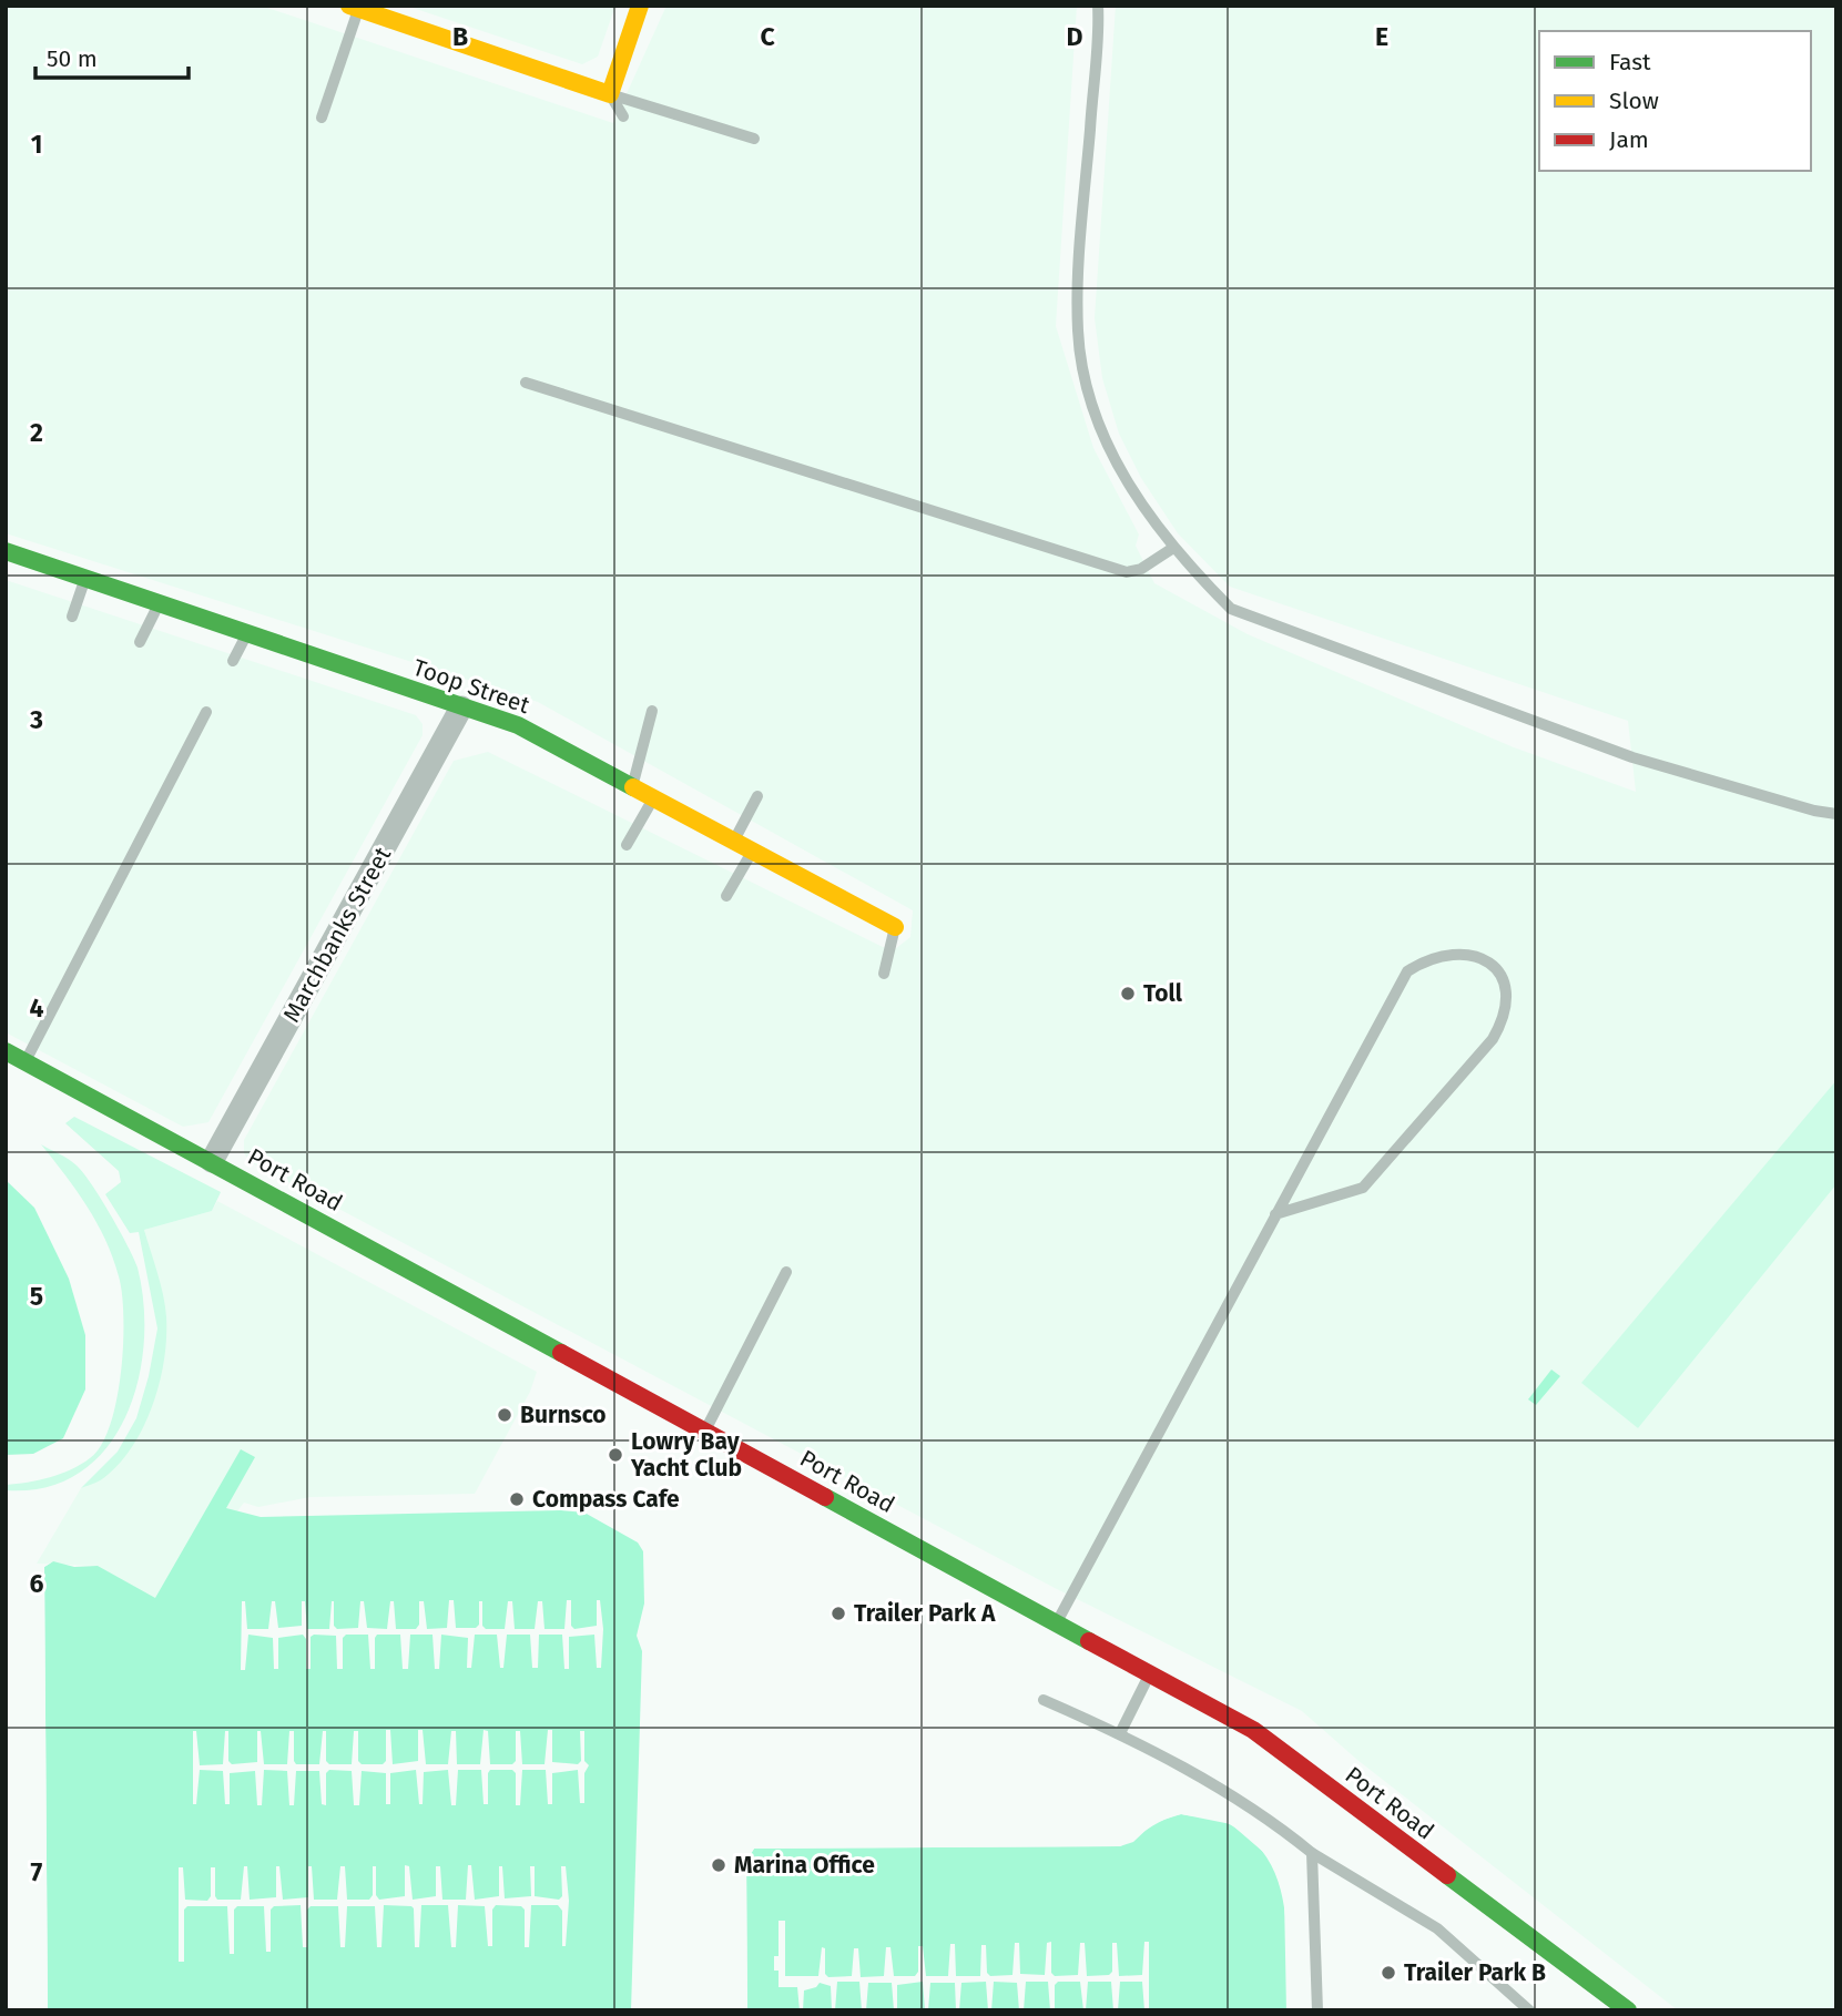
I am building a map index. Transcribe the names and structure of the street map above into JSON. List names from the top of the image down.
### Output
{
  "streets": {
    "street": ["Toop Street", "Marchbanks Street", "Port Road"]
  },
  "crossings": [
    ["Toop Street", "Marchbanks Street"],
    ["Marchbanks Street", "Port Road"]
  ],
  "places": [
    "Toll",
    "Burnsco",
    "Lowry Bay Yacht Club",
    "Compass Cafe",
    "Trailer Park A",
    "Marina Office",
    "Trailer Park B"
  ],
  "legend": ["Fast", "Slow", "Jam"],
  "scale_bar": "50 m",
  "grid": {
    "columns": [
      "B",
      "C",
      "D",
      "E"
    ],
    "rows": [
      "1",
      "2",
      "3",
      "4",
      "5",
      "6",
      "7"
    ]
  }
}
